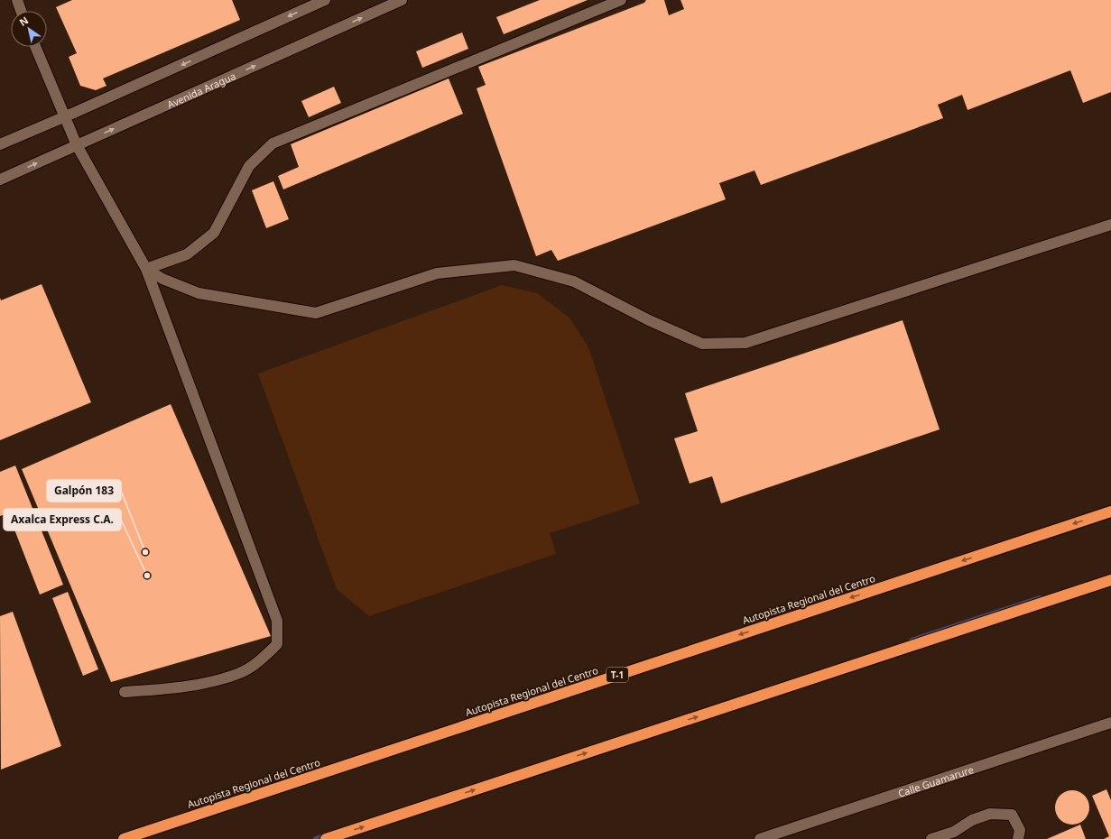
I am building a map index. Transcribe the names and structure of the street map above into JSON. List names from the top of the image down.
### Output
{
  "streets": {
    "highway": ["Autopista Regional del Centro", "T-1"],
    "street": ["Avenida Aragua", "Calle Guamarure"]
  },
  "places": ["Galpón 183", "Axalca Express C.A."],
  "north": "top left"
}
